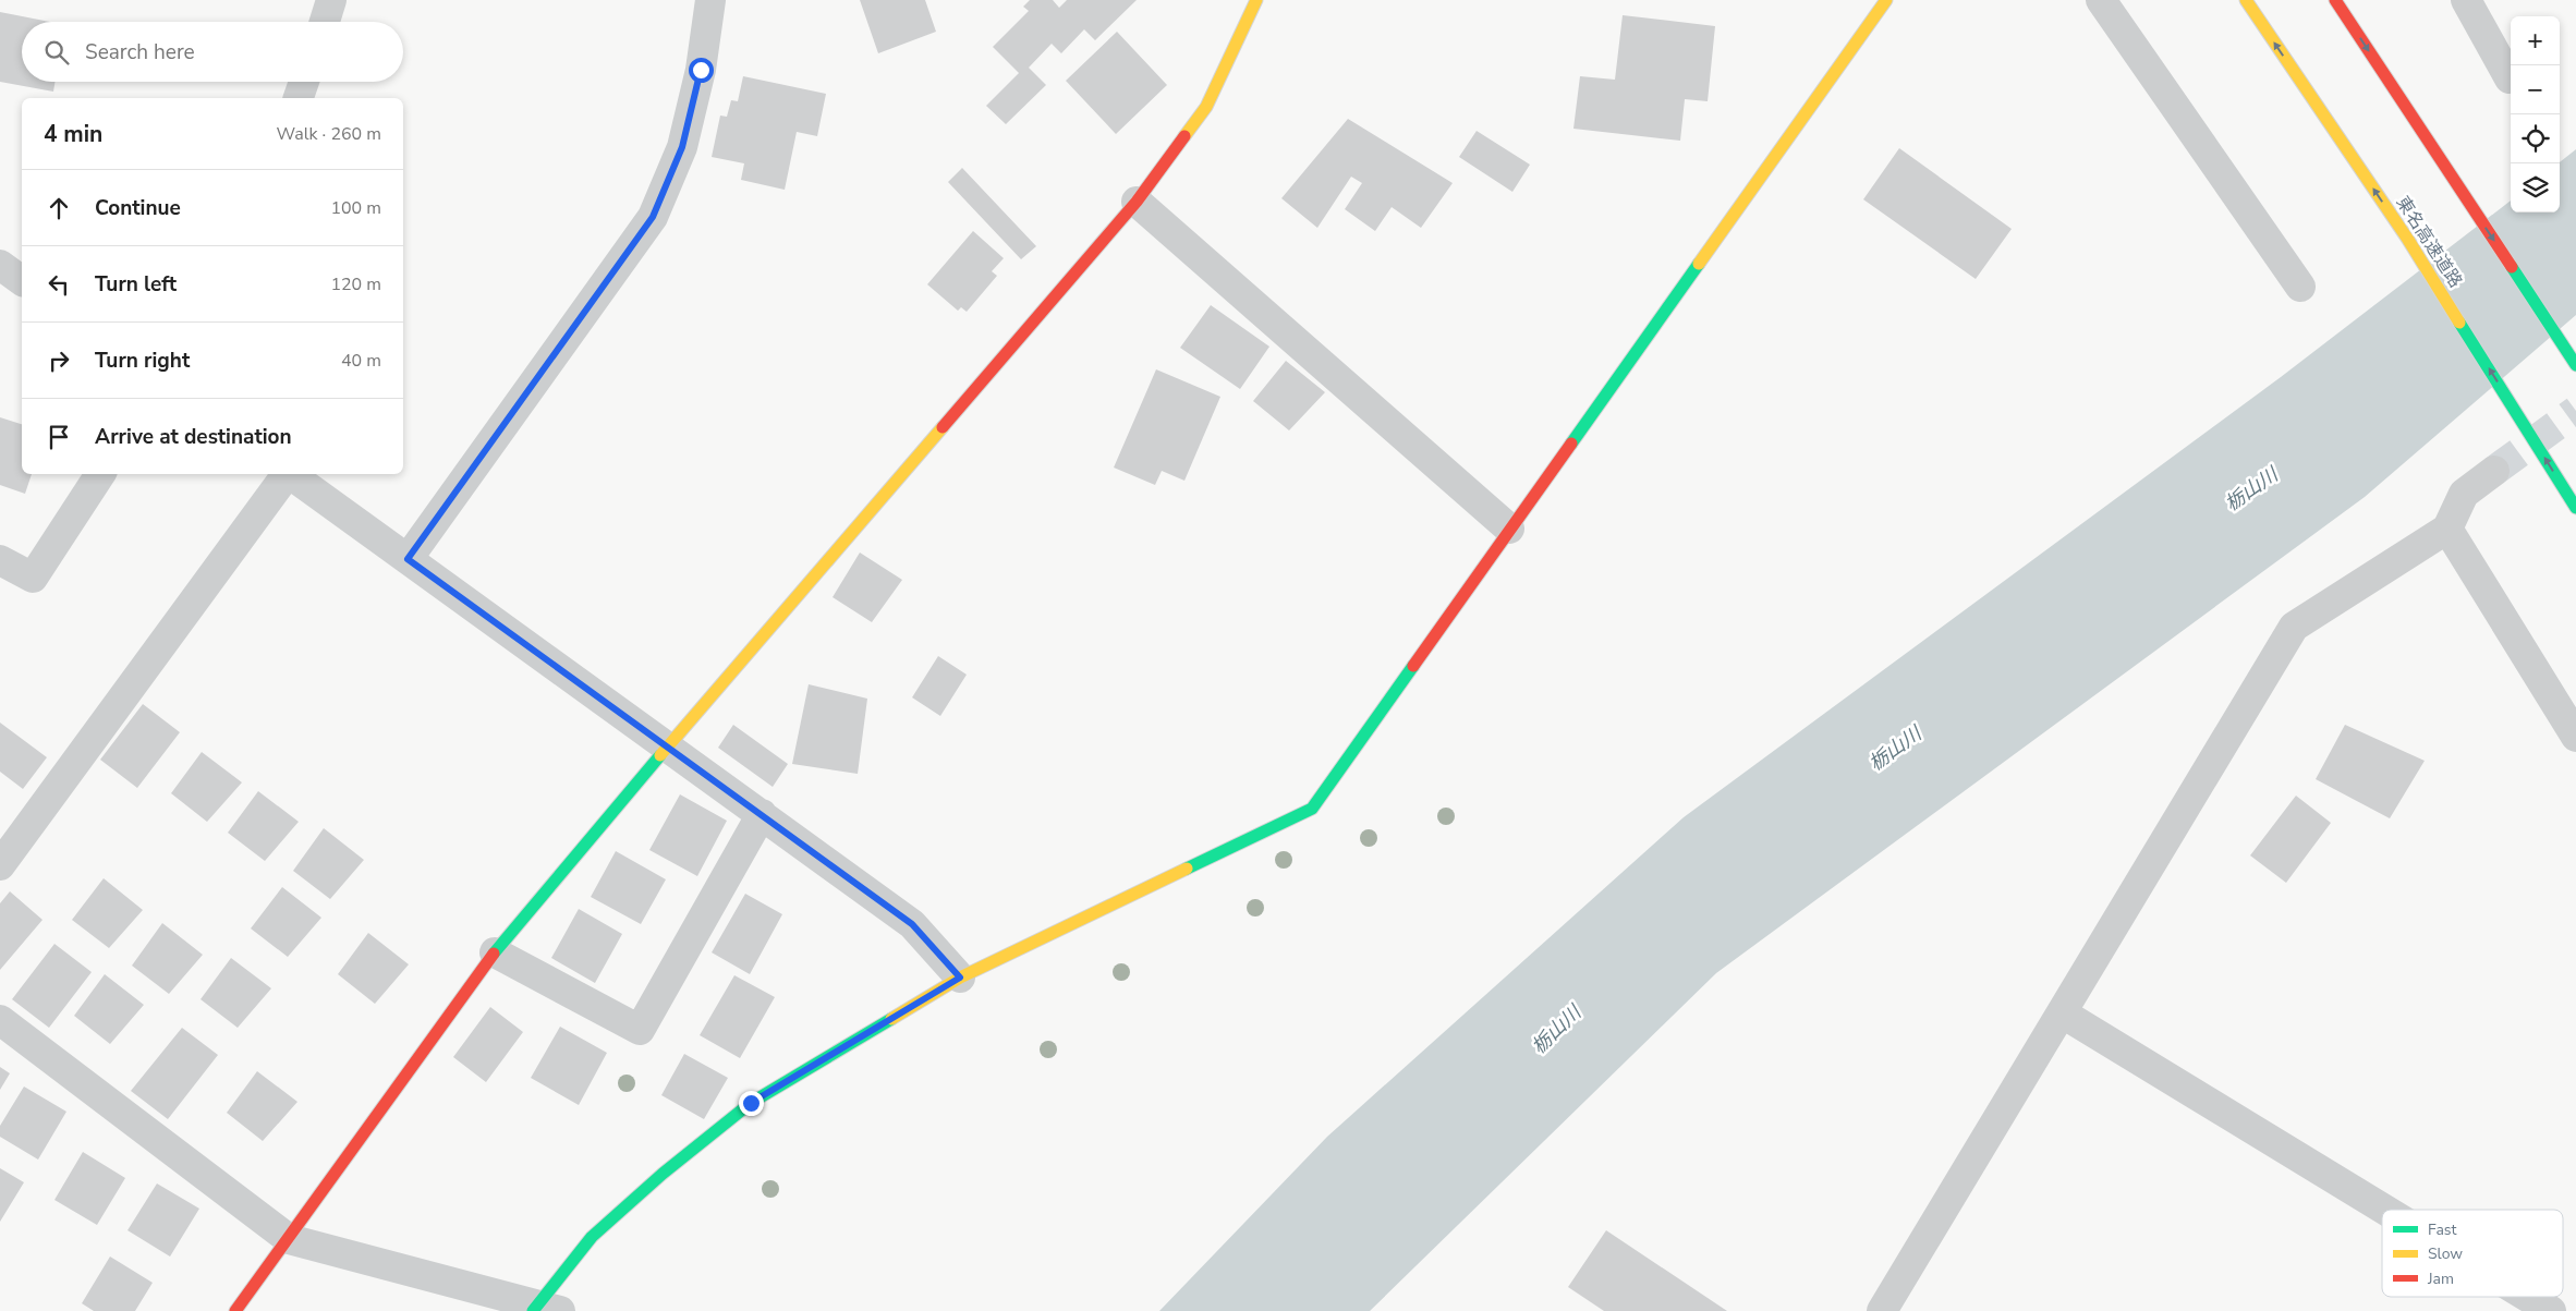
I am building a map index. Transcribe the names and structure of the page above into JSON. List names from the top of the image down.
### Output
{
  "streets": {
    "main road": ["東名高速道路"]
  },
  "water": ["栃山川"],
  "legend": ["Fast", "Slow", "Jam"],
  "page": {
    "map_buttons": ["+", "−"],
    "search": "Search here",
    "heading": ["4 min", "Walk · 260 m"],
    "list": [
      ["Continue", "100 m"],
      ["Turn left", "120 m"],
      ["Turn right", "40 m"],
      "Arrive at destination"
    ]
  }
}
